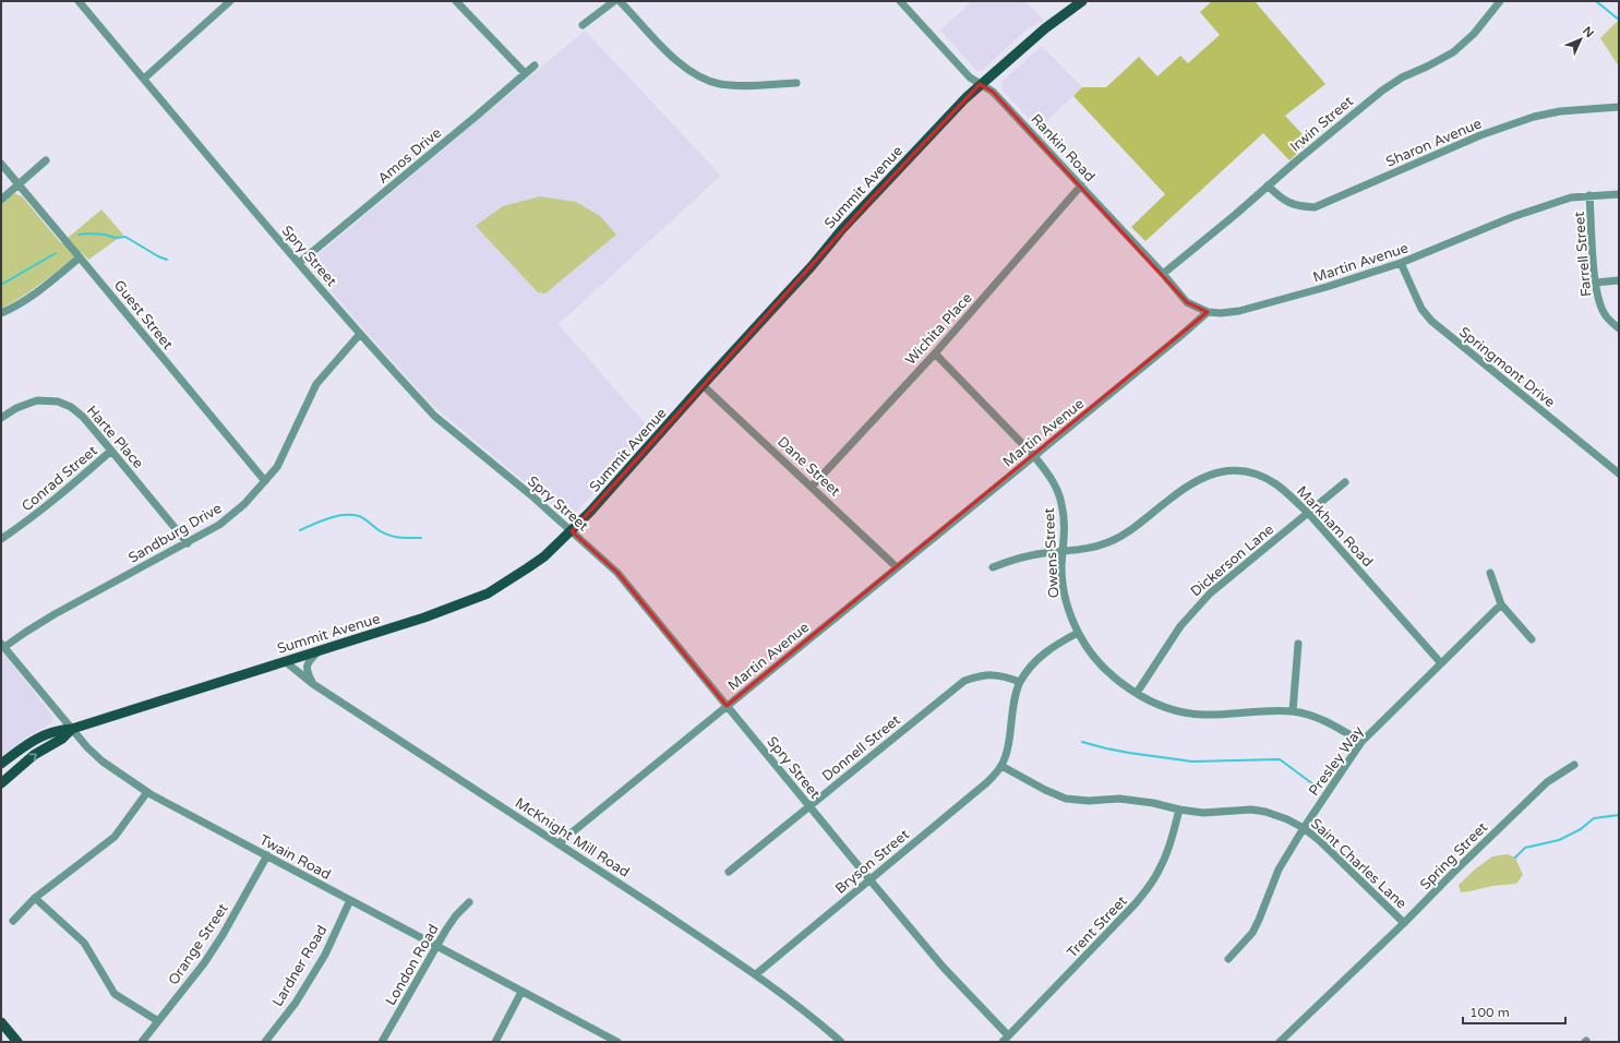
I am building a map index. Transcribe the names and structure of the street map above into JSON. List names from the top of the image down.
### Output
{
  "streets": {
    "main road": ["Summit Avenue"],
    "street": [
      "Irwin Street",
      "Sharon Avenue",
      "Rankin Road",
      "Amos Drive",
      "Farrell Street",
      "Spry Street",
      "Martin Avenue",
      "Guest Street",
      "Wichita Place",
      "Springmont Drive",
      "Harte Place",
      "Dane Street",
      "Conrad Street",
      "Markham Road",
      "Sandburg Drive",
      "Owens Street",
      "Dickerson Lane",
      "Donnell Street",
      "Presley Way",
      "McKnight Mill Road",
      "Spring Street",
      "Twain Road",
      "Bryson Street",
      "Saint Charles Lane",
      "Trent Street",
      "Orange Street",
      "London Road",
      "Lardner Road"
    ]
  },
  "crossings": [
    ["Irwin Street", "Sharon Avenue"],
    ["Irwin Street", "Rankin Road"],
    ["Rankin Road", "Summit Avenue"],
    ["Rankin Road", "Martin Avenue"],
    ["Rankin Road", "Wichita Place"],
    ["Amos Drive", "Spry Street"],
    ["Summit Avenue", "Spry Street"],
    ["Summit Avenue", "Dane Street"],
    ["Summit Avenue", "McKnight Mill Road"],
    ["Summit Avenue", "Twain Road"],
    ["Farrell Street", "Martin Avenue"],
    ["Spry Street", "Martin Avenue"],
    ["Spry Street", "Sandburg Drive"],
    ["Spry Street", "Donnell Street"],
    ["Spry Street", "Bryson Street"],
    ["Spry Street", "Trent Street"],
    ["Martin Avenue", "Springmont Drive"],
    ["Martin Avenue", "Dane Street"],
    ["Martin Avenue", "Owens Street"],
    ["Martin Avenue", "McKnight Mill Road"],
    ["Guest Street", "Sandburg Drive"],
    ["Wichita Place", "Dane Street"],
    ["Wichita Place", "Owens Street"],
    ["Harte Place", "Conrad Street"],
    ["Harte Place", "Sandburg Drive"],
    ["Markham Road", "Owens Street"],
    ["Markham Road", "Dickerson Lane"],
    ["Markham Road", "Presley Way"],
    ["Sandburg Drive", "Twain Road"],
    ["Owens Street", "Dickerson Lane"],
    ["Owens Street", "Presley Way"],
    ["Presley Way", "Saint Charles Lane"],
    ["McKnight Mill Road", "Bryson Street"],
    ["Spring Street", "Saint Charles Lane"],
    ["Twain Road", "Orange Street"],
    ["Twain Road", "London Road"],
    ["Twain Road", "Lardner Road"],
    ["Bryson Street", "Saint Charles Lane"],
    ["Saint Charles Lane", "Trent Street"]
  ],
  "scale_bar": "100 m",
  "north": "top right"
}
